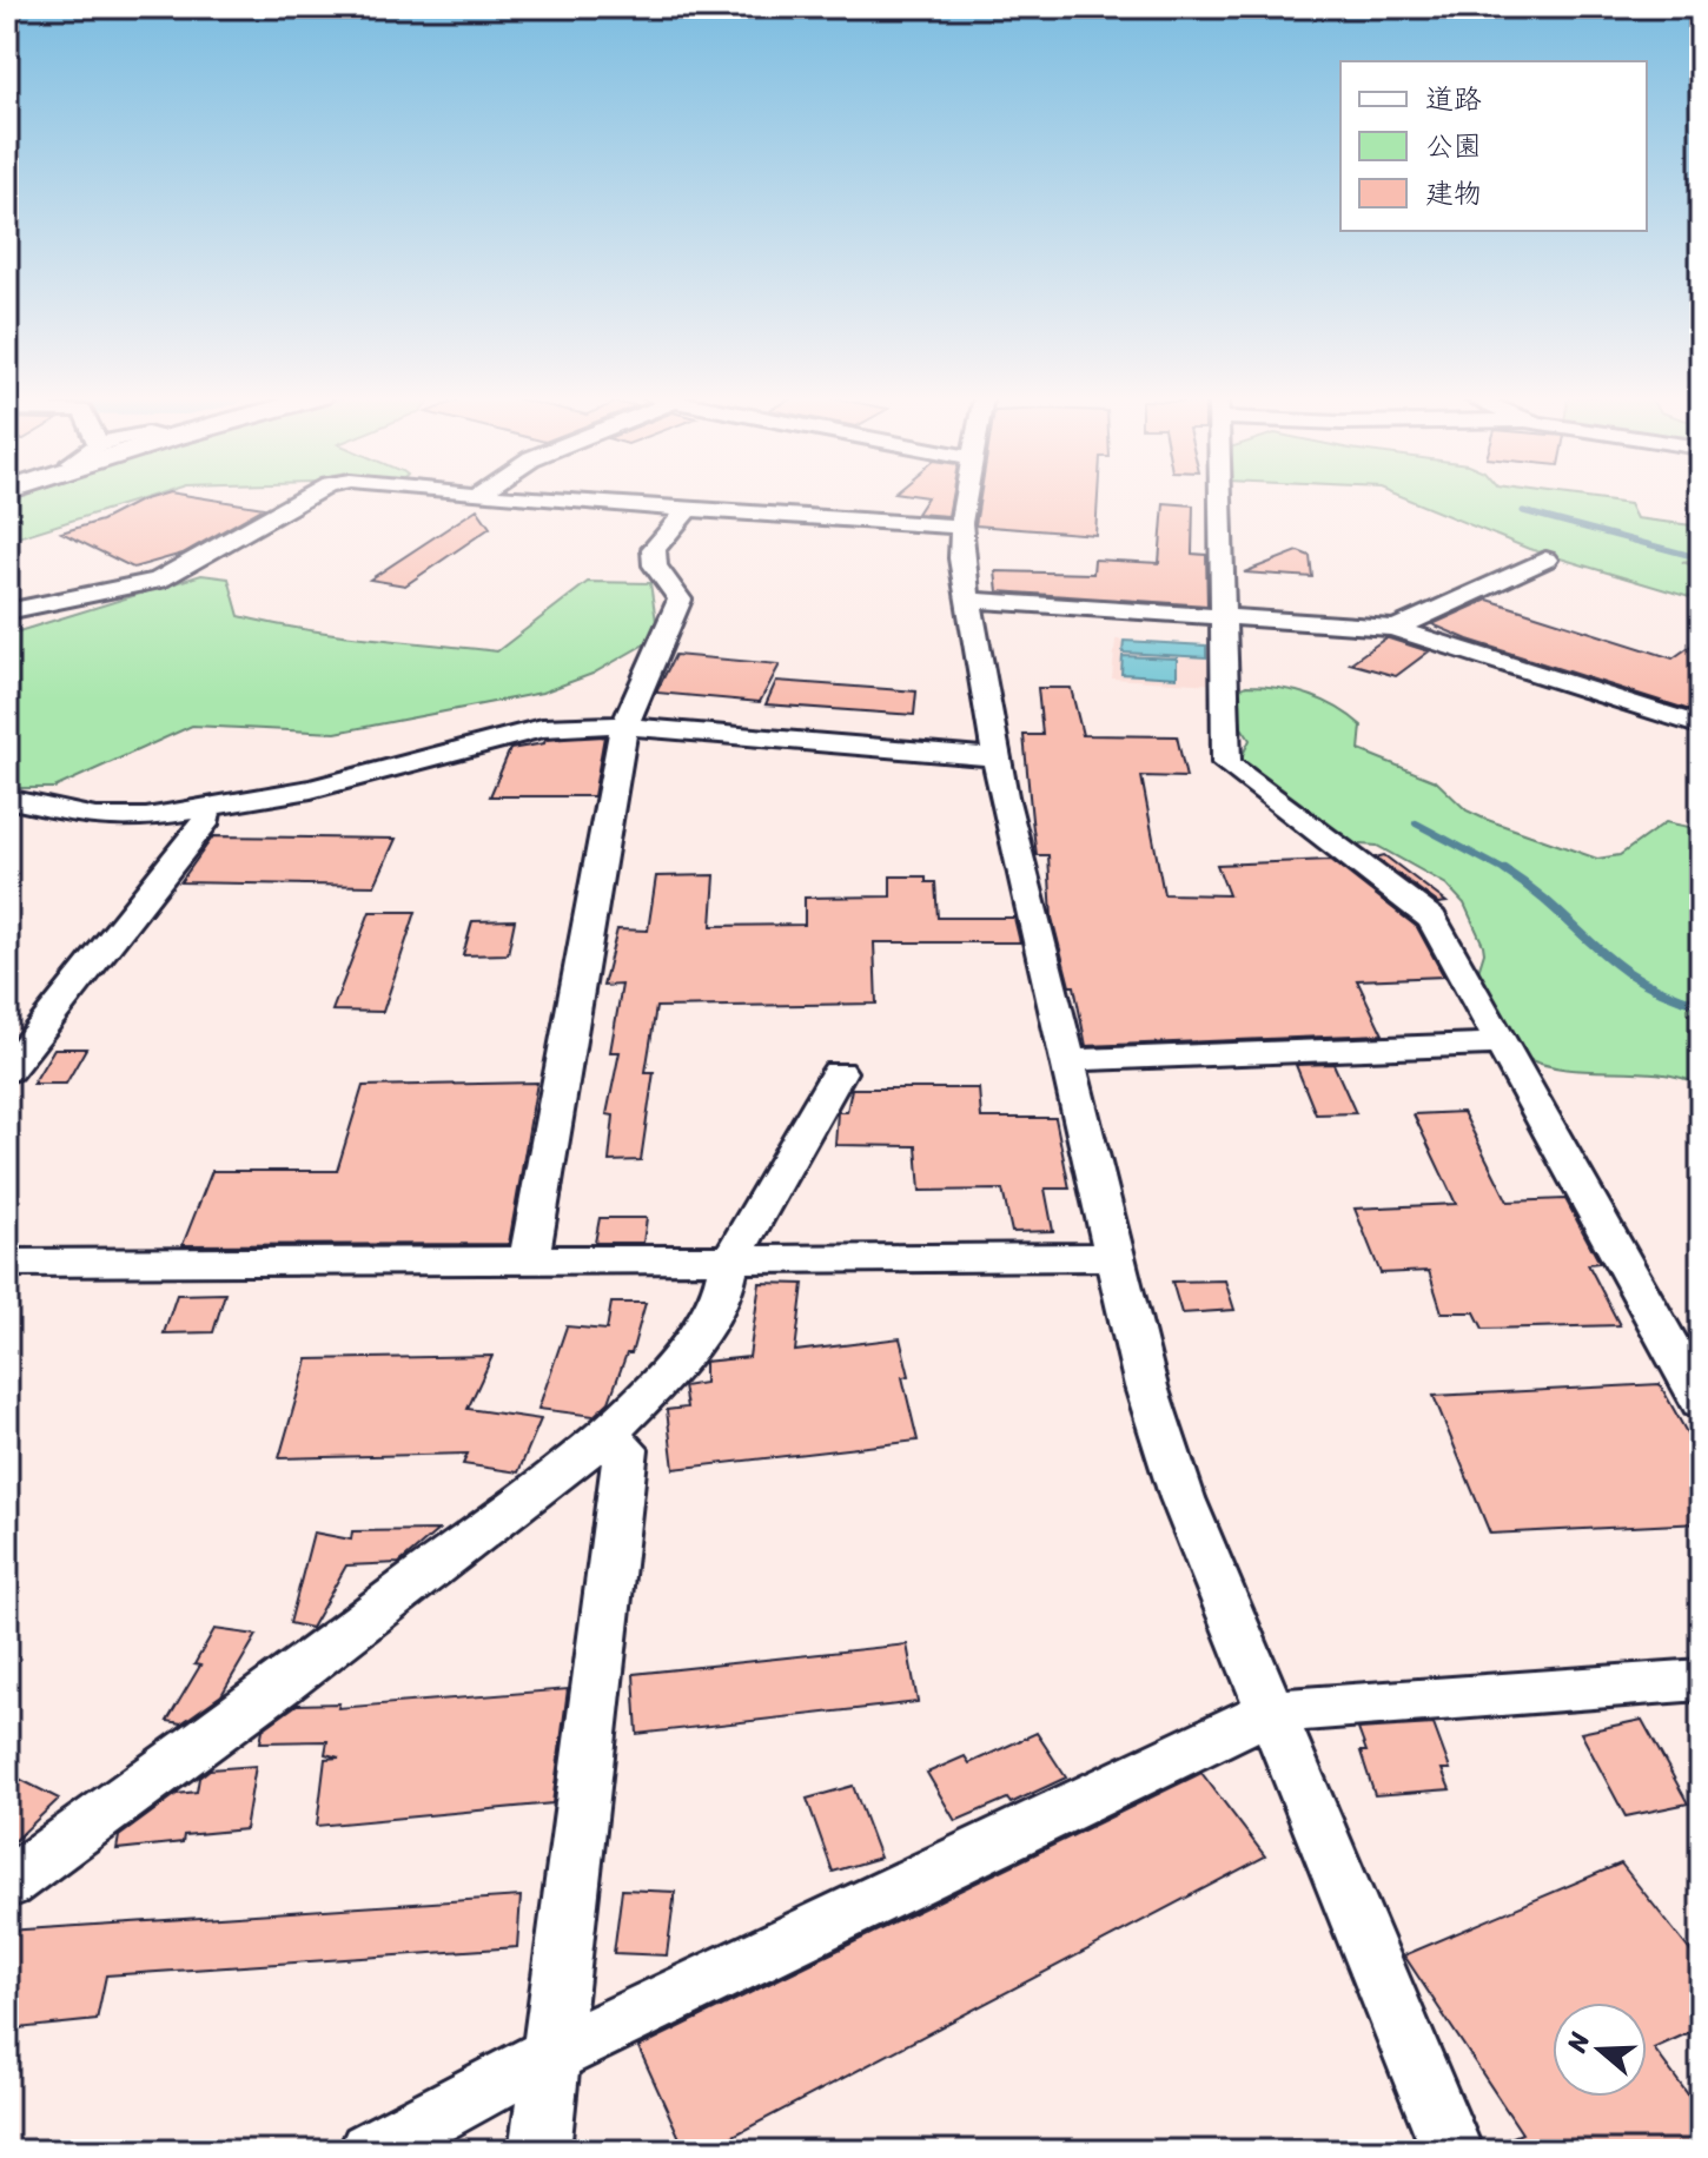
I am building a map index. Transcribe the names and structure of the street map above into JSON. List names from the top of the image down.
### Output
{
  "legend": ["道路", "公園", "建物"],
  "north": "left"
}
